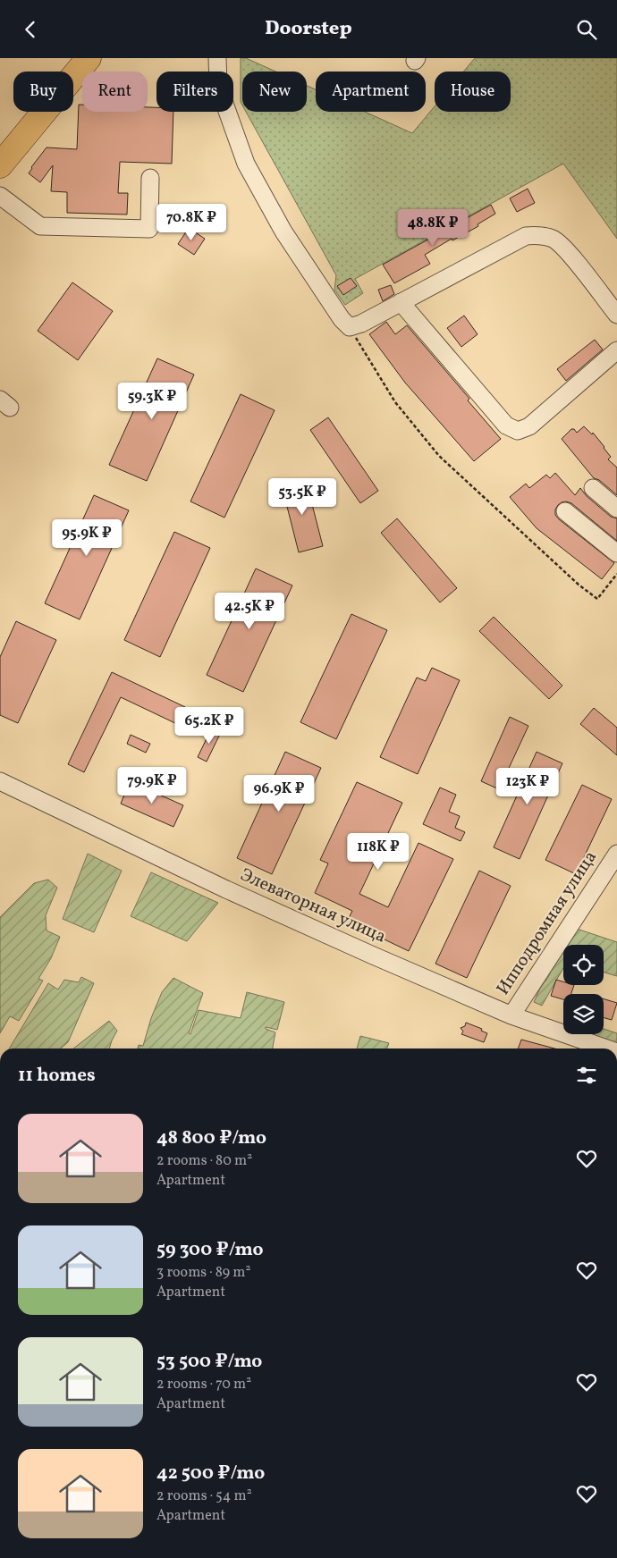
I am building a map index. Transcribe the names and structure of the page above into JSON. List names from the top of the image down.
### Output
{
  "streets": {
    "street": ["Элеваторная улица", "Ипподромная улица"]
  },
  "crossings": [
    ["Элеваторная улица", "Ипподромная улица"]
  ],
  "page": {
    "header": "Doorstep",
    "chip": [
      "Buy",
      "Rent",
      "Filters",
      "New",
      "Apartment",
      "House"
    ],
    "price": [
      "70.8K ₽",
      "48.8K ₽",
      "59.3K ₽",
      "53.5K ₽",
      "95.9K ₽",
      "42.5K ₽",
      "65.2K ₽",
      "79.9K ₽",
      "123K ₽",
      "96.9K ₽",
      "118K ₽"
    ],
    "heading": "11 homes",
    "list": [
      {
        "name": "48 800 ₽/mo",
        "note": "2 rooms · 80 m² · Apartment"
      },
      {
        "name": "59 300 ₽/mo",
        "note": "3 rooms · 89 m² · Apartment"
      },
      {
        "name": "53 500 ₽/mo",
        "note": "2 rooms · 70 m² · Apartment"
      },
      {
        "name": "42 500 ₽/mo",
        "note": "2 rooms · 54 m² · Apartment"
      }
    ]
  }
}
